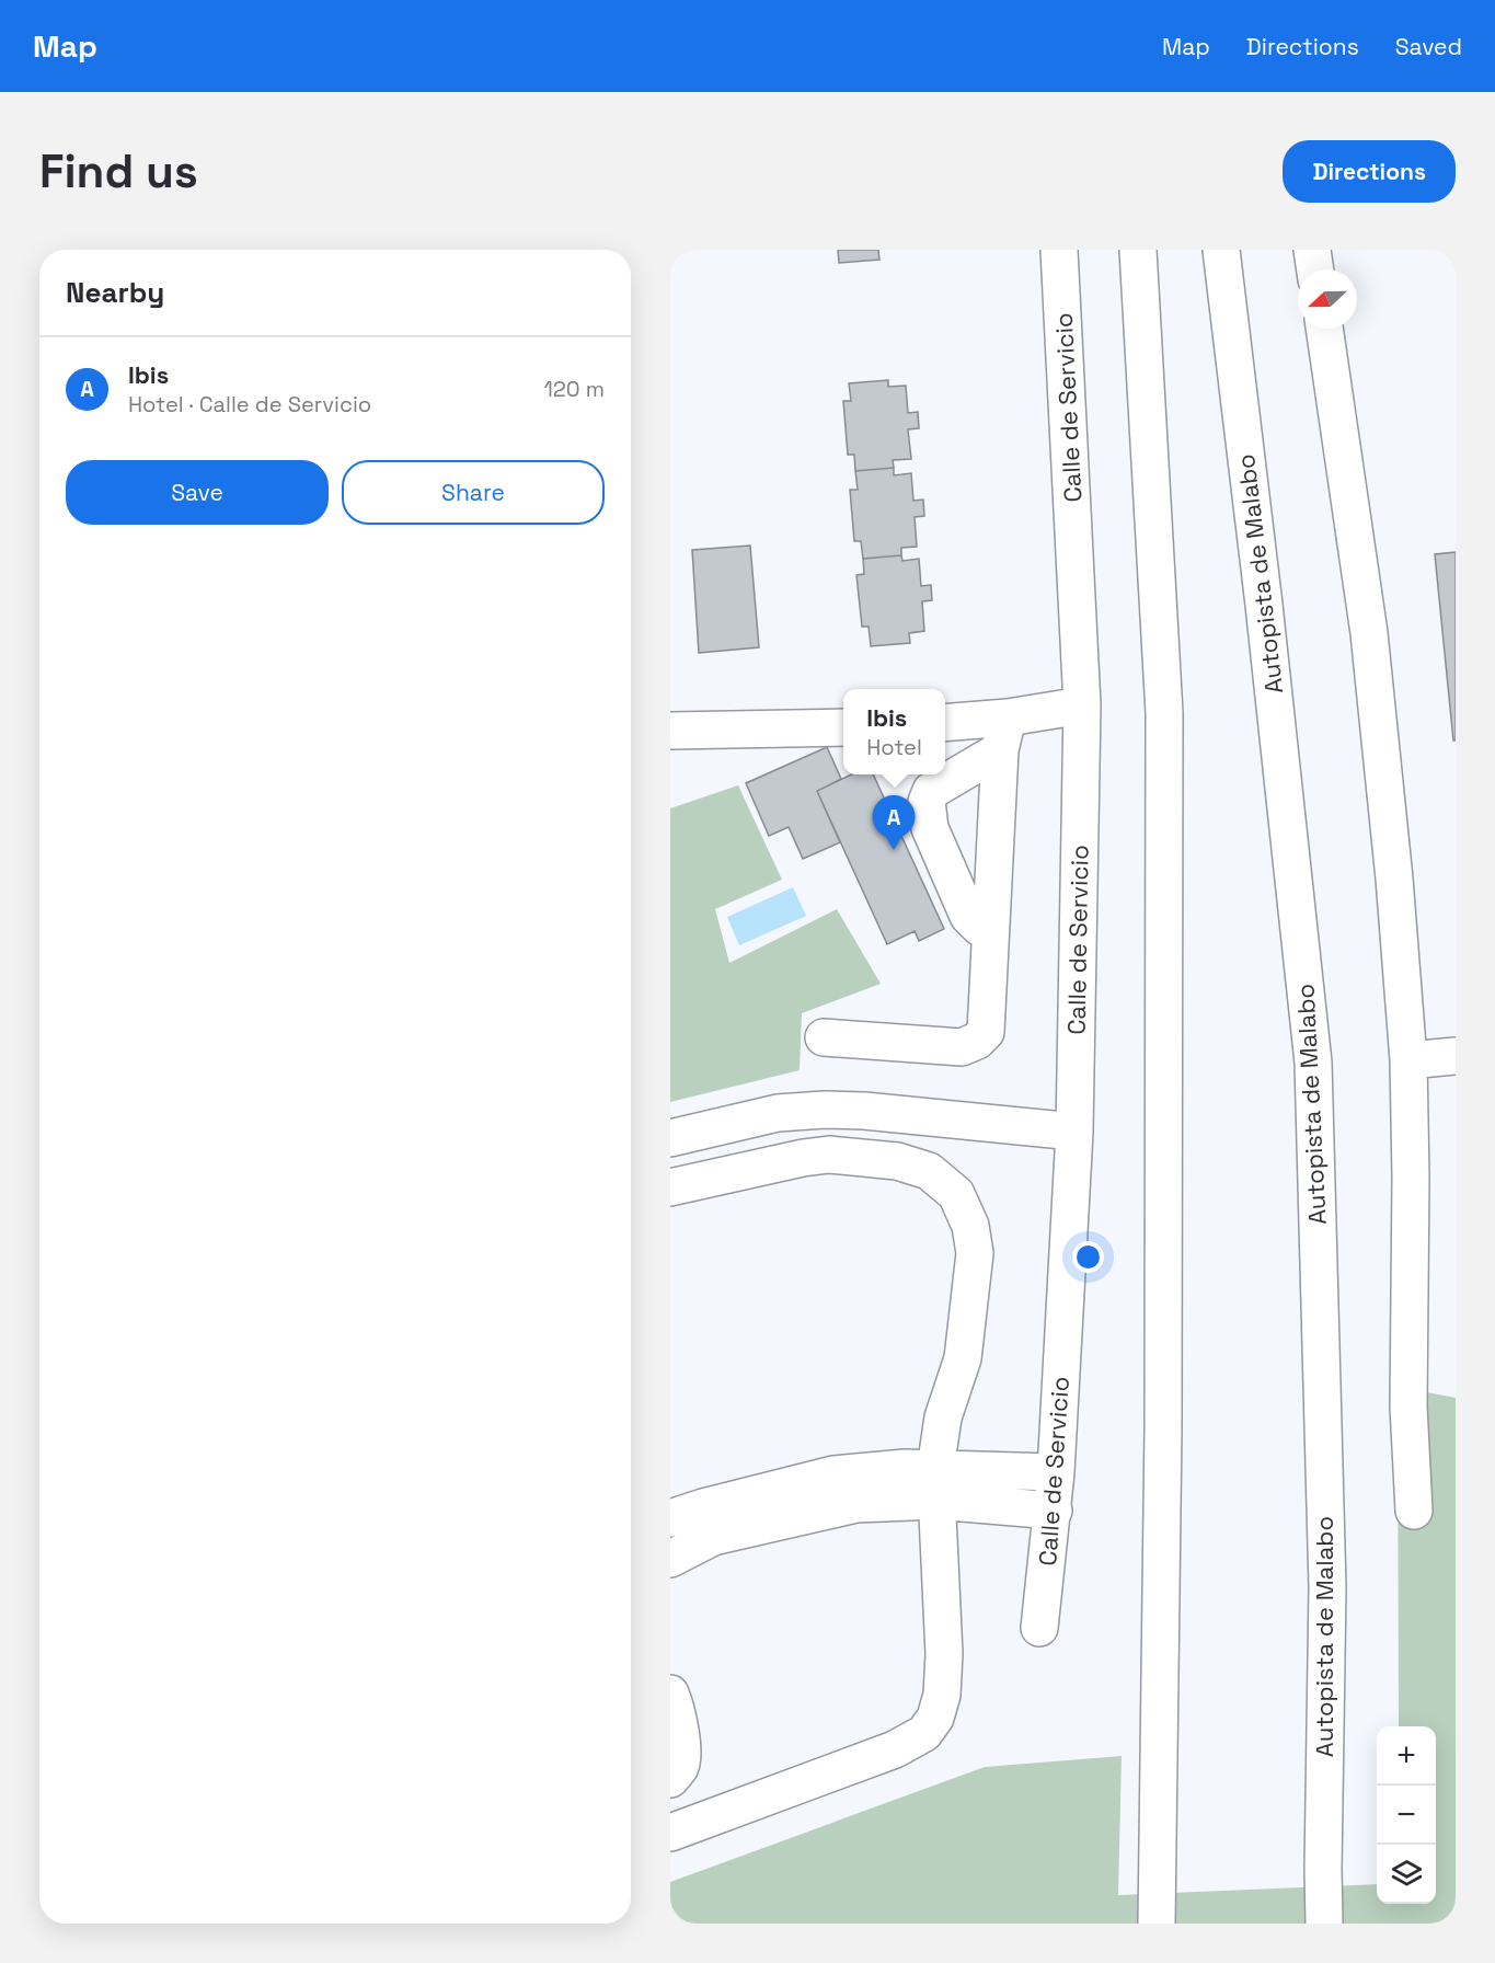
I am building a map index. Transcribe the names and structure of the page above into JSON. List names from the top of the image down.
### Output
{
  "streets": {
    "main road": ["Calle de Servicio", "Autopista de Malabo"]
  },
  "north": "left",
  "page": {
    "header": "Map",
    "nav": ["Map", "Directions", "Saved"],
    "buttons": [
      "Directions",
      ["Save", "Share"]
    ],
    "title": "Find us",
    "heading": "Nearby",
    "list": [
      {
        "mark": "A",
        "name": "Ibis",
        "note": "Hotel · Calle de Servicio",
        "value": "120 m"
      }
    ],
    "popup": ["Ibis", "Hotel"],
    "pins": "A",
    "map_buttons": ["+", "−"]
  }
}
